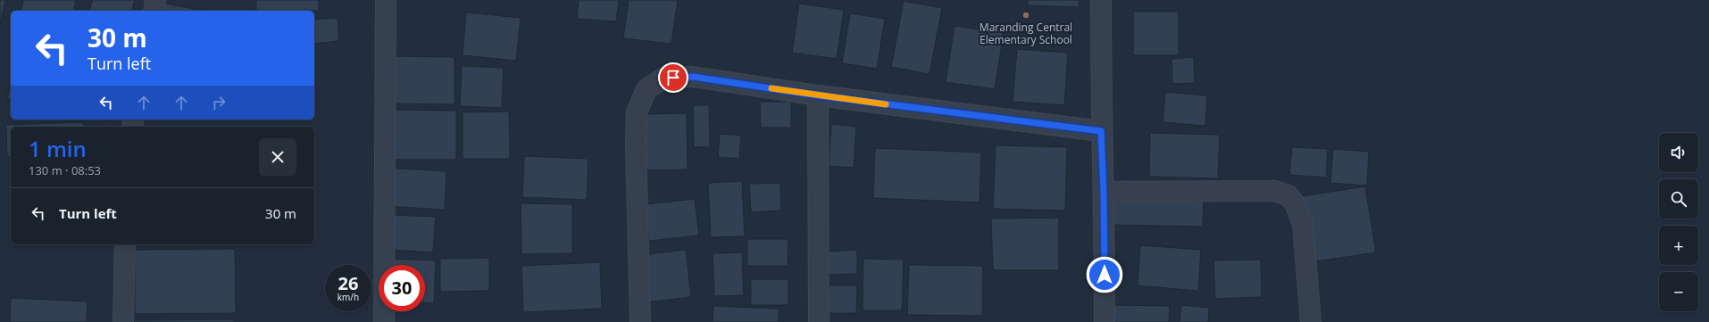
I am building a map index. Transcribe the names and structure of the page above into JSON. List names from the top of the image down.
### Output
{
  "places": ["Maranding Central Elementary School"],
  "page": {
    "turn": ["30 m", "Turn left"],
    "heading": ["1 min", "130 m · 08:53"],
    "map_buttons": ["+", "−"],
    "list": [
      {
        "name": "Turn left",
        "value": "30 m"
      }
    ],
    "speed": "26 km/h",
    "limit": "30"
  }
}
